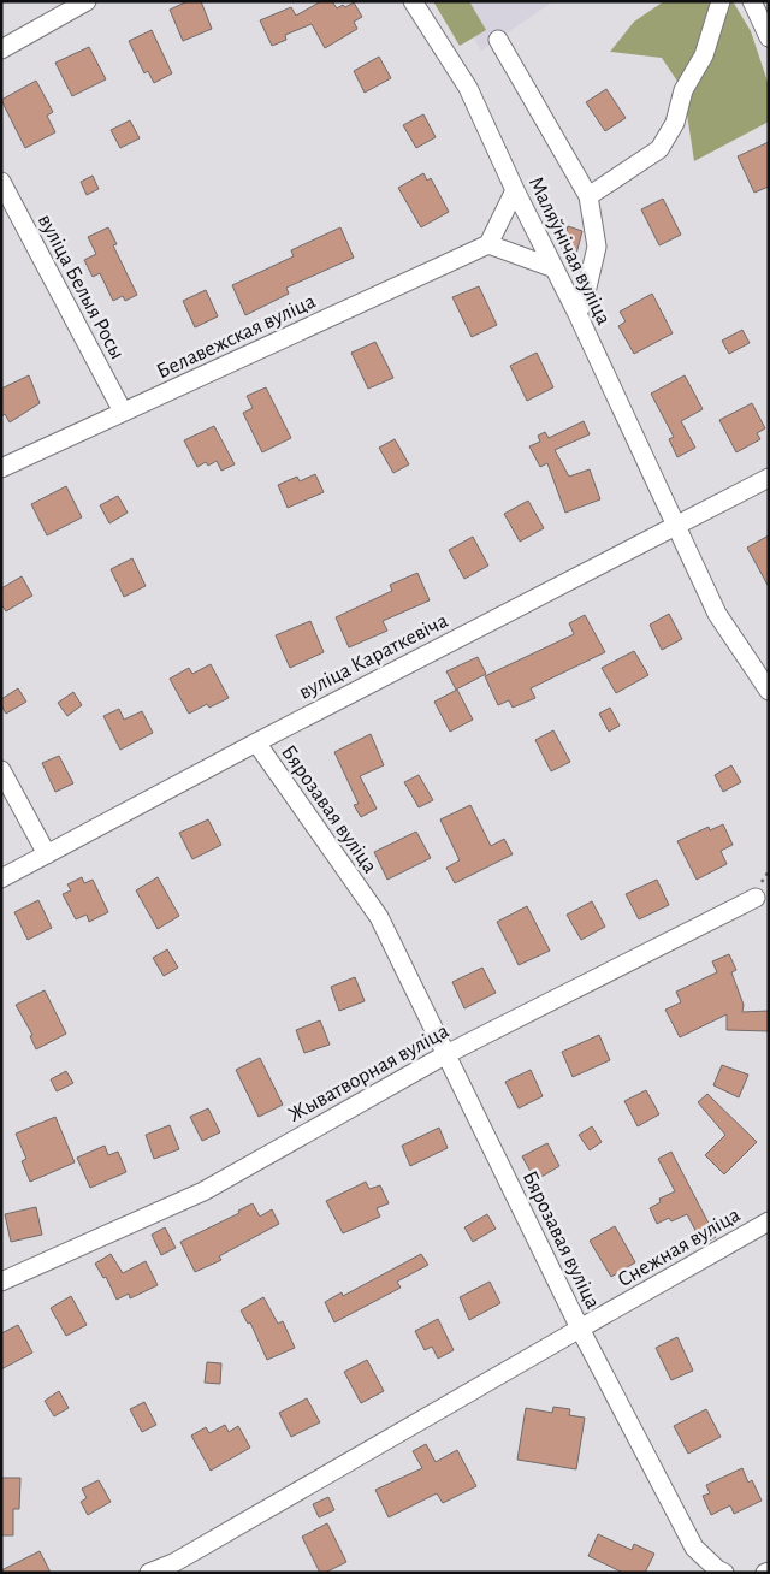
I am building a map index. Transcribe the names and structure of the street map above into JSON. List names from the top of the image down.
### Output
{
  "streets": {
    "street": [
      "Маляўнічая вуліца",
      "вуліца Белыя Росы",
      "Белавежская вуліца",
      "вуліца Караткевіча",
      "Бярозавая вуліца",
      "Жыватворная вуліца",
      "Снежная вуліца"
    ]
  },
  "crossings": [
    ["Маляўнічая вуліца", "вуліца Караткевіча"],
    ["вуліца Белыя Росы", "Белавежская вуліца"],
    ["вуліца Караткевіча", "Бярозавая вуліца"],
    ["Бярозавая вуліца", "Жыватворная вуліца"],
    ["Бярозавая вуліца", "Снежная вуліца"]
  ]
}
